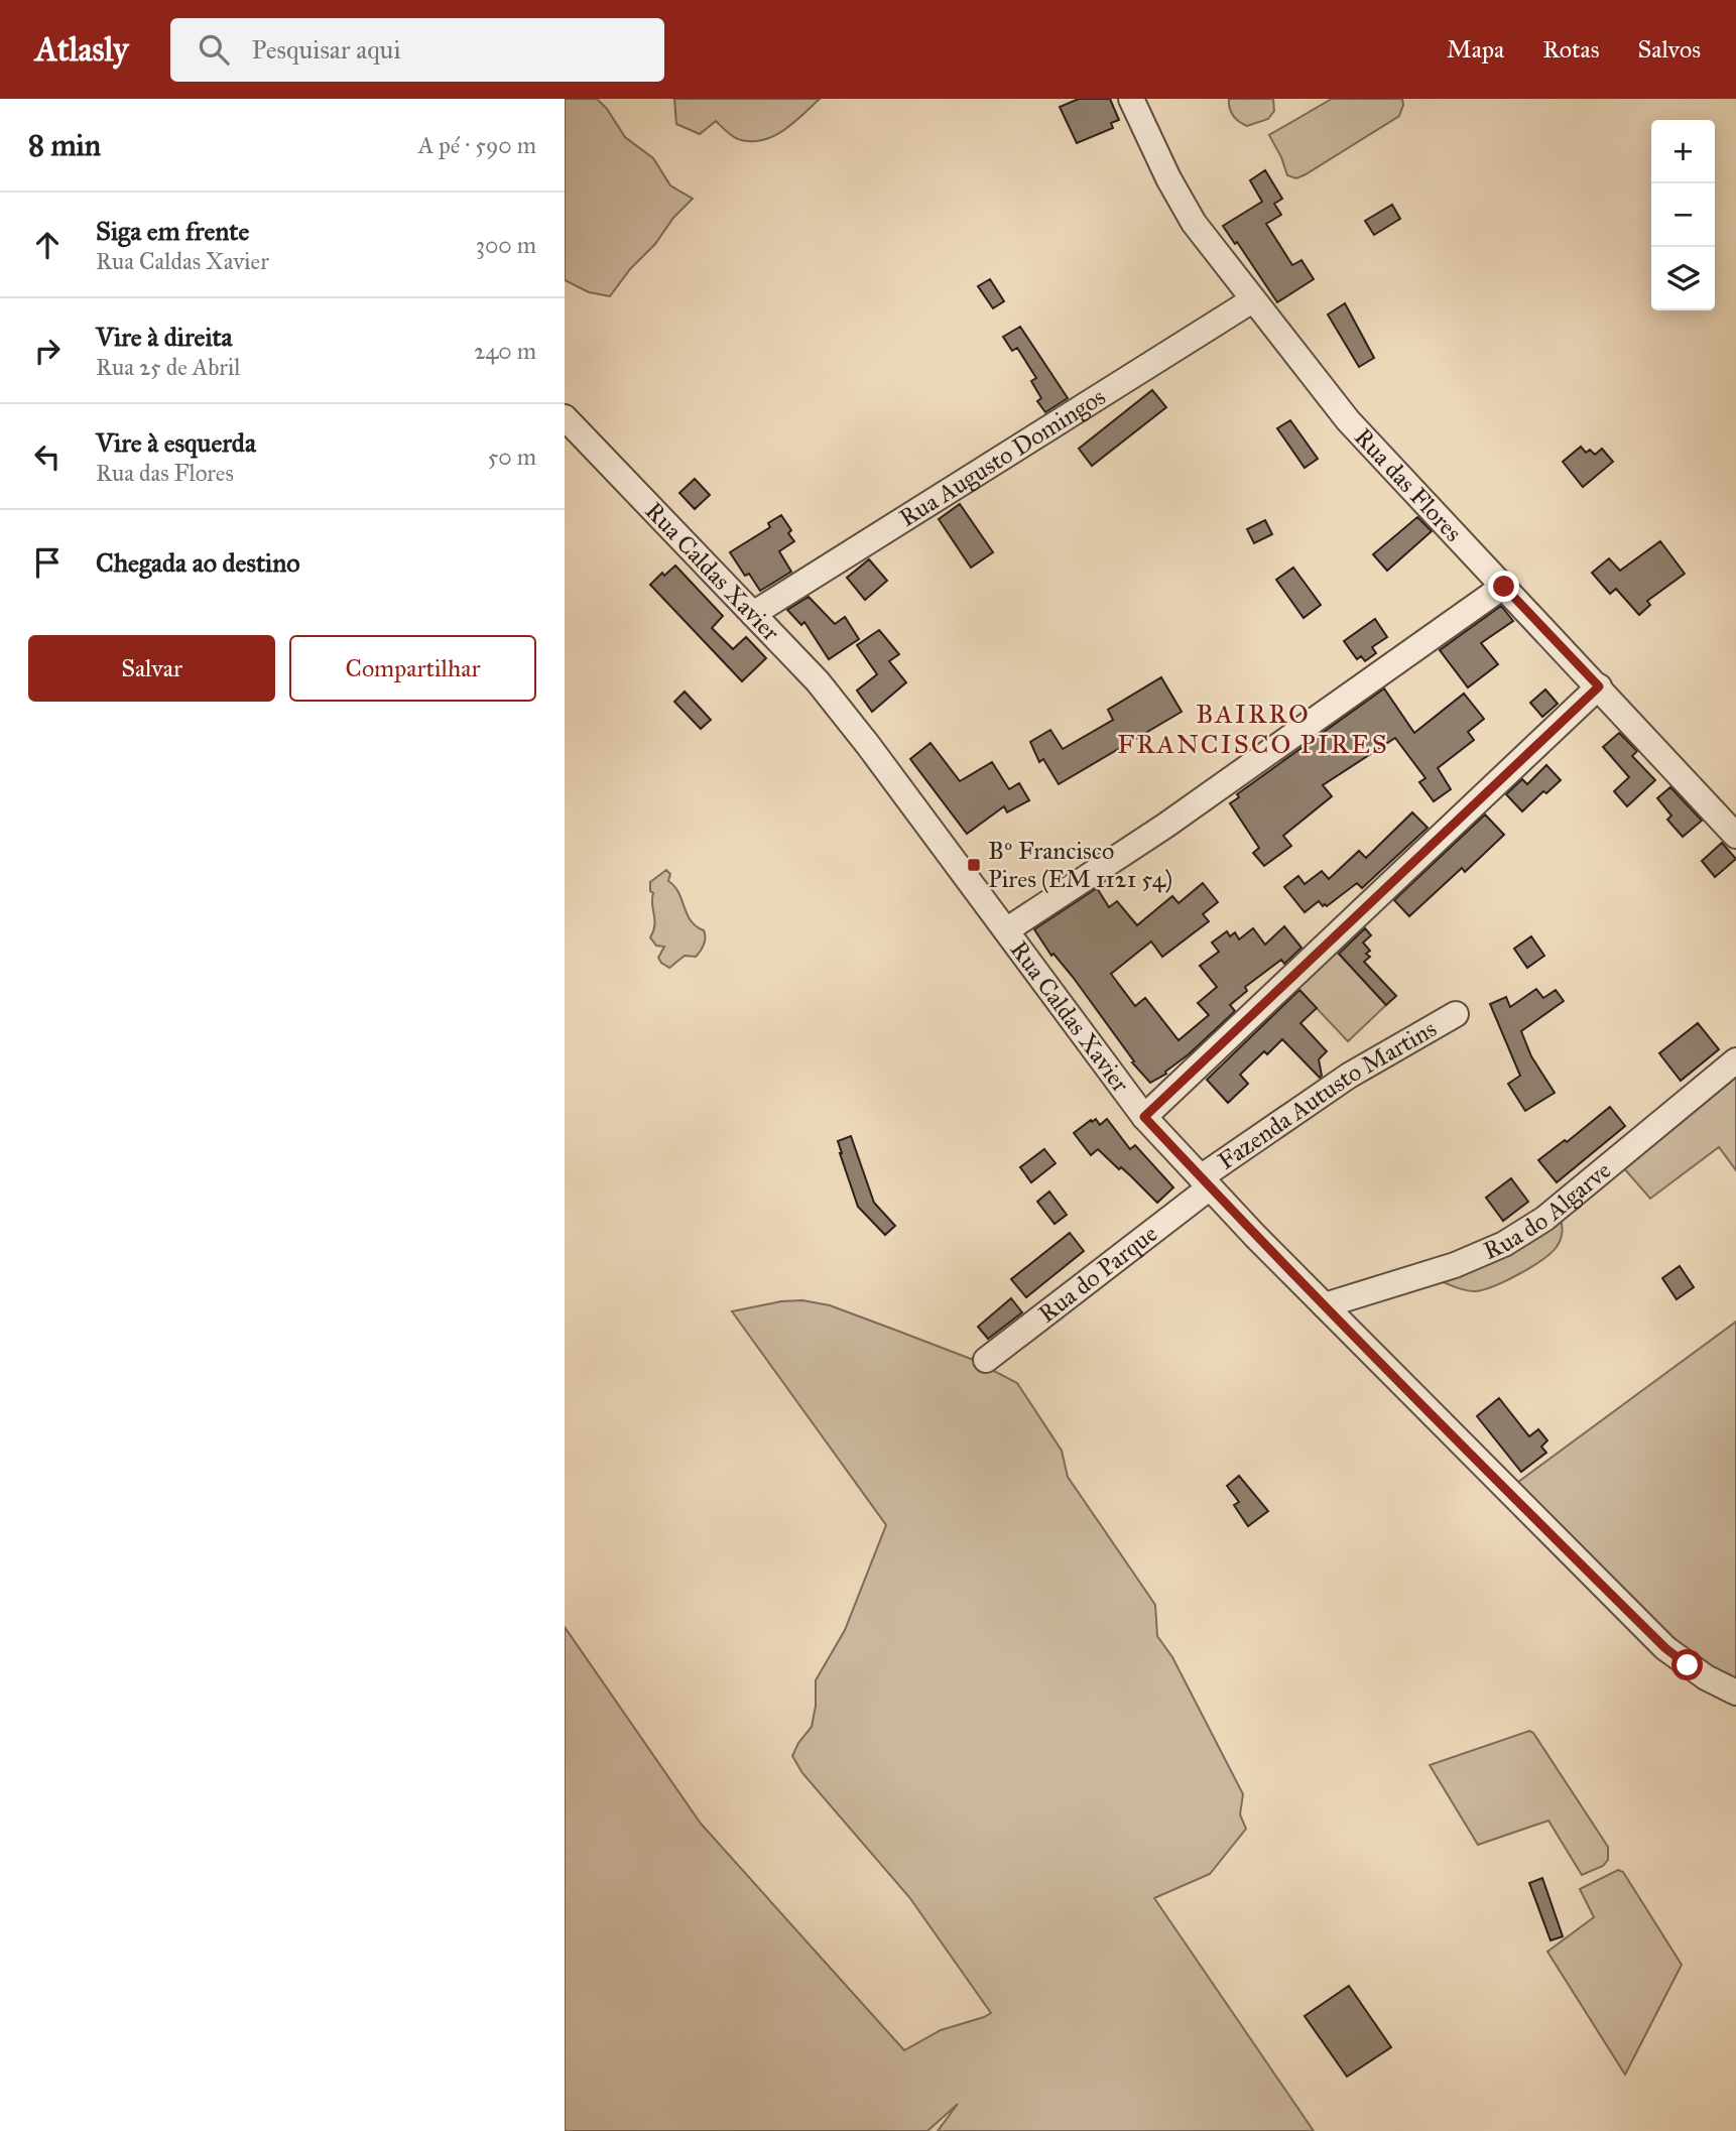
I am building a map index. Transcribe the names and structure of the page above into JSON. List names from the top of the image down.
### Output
{
  "streets": {
    "street": [
      "Rua Augusto Domingos",
      "Rua das Flores",
      "Rua Caldas Xavier",
      "Fazenda Autusto Martins",
      "Rua do Algarve",
      "Rua do Parque"
    ]
  },
  "crossings": [
    ["Rua Augusto Domingos", "Rua das Flores"],
    ["Rua Augusto Domingos", "Rua Caldas Xavier"],
    ["Rua Caldas Xavier", "Fazenda Autusto Martins"],
    ["Rua Caldas Xavier", "Rua do Algarve"],
    ["Rua Caldas Xavier", "Rua do Parque"],
    ["Fazenda Autusto Martins", "Rua do Parque"]
  ],
  "districts": ["BAIRRO FRANCISCO PIRES"],
  "places": {
    "transit": ["Bº Francisco Pires (EM 1121 54)"]
  },
  "page": {
    "header": "Atlasly",
    "search": "Pesquisar aqui",
    "nav": ["Mapa", "Rotas", "Salvos"],
    "heading": ["8 min", "A pé · 590 m"],
    "map_buttons": ["+", "−"],
    "list": [
      ["Siga em frente", "Rua Caldas Xavier", "300 m"],
      ["Vire à direita", "Rua 25 de Abril", "240 m"],
      ["Vire à esquerda", "Rua das Flores", "50 m"],
      "Chegada ao destino"
    ],
    "buttons": ["Salvar", "Compartilhar"]
  }
}
